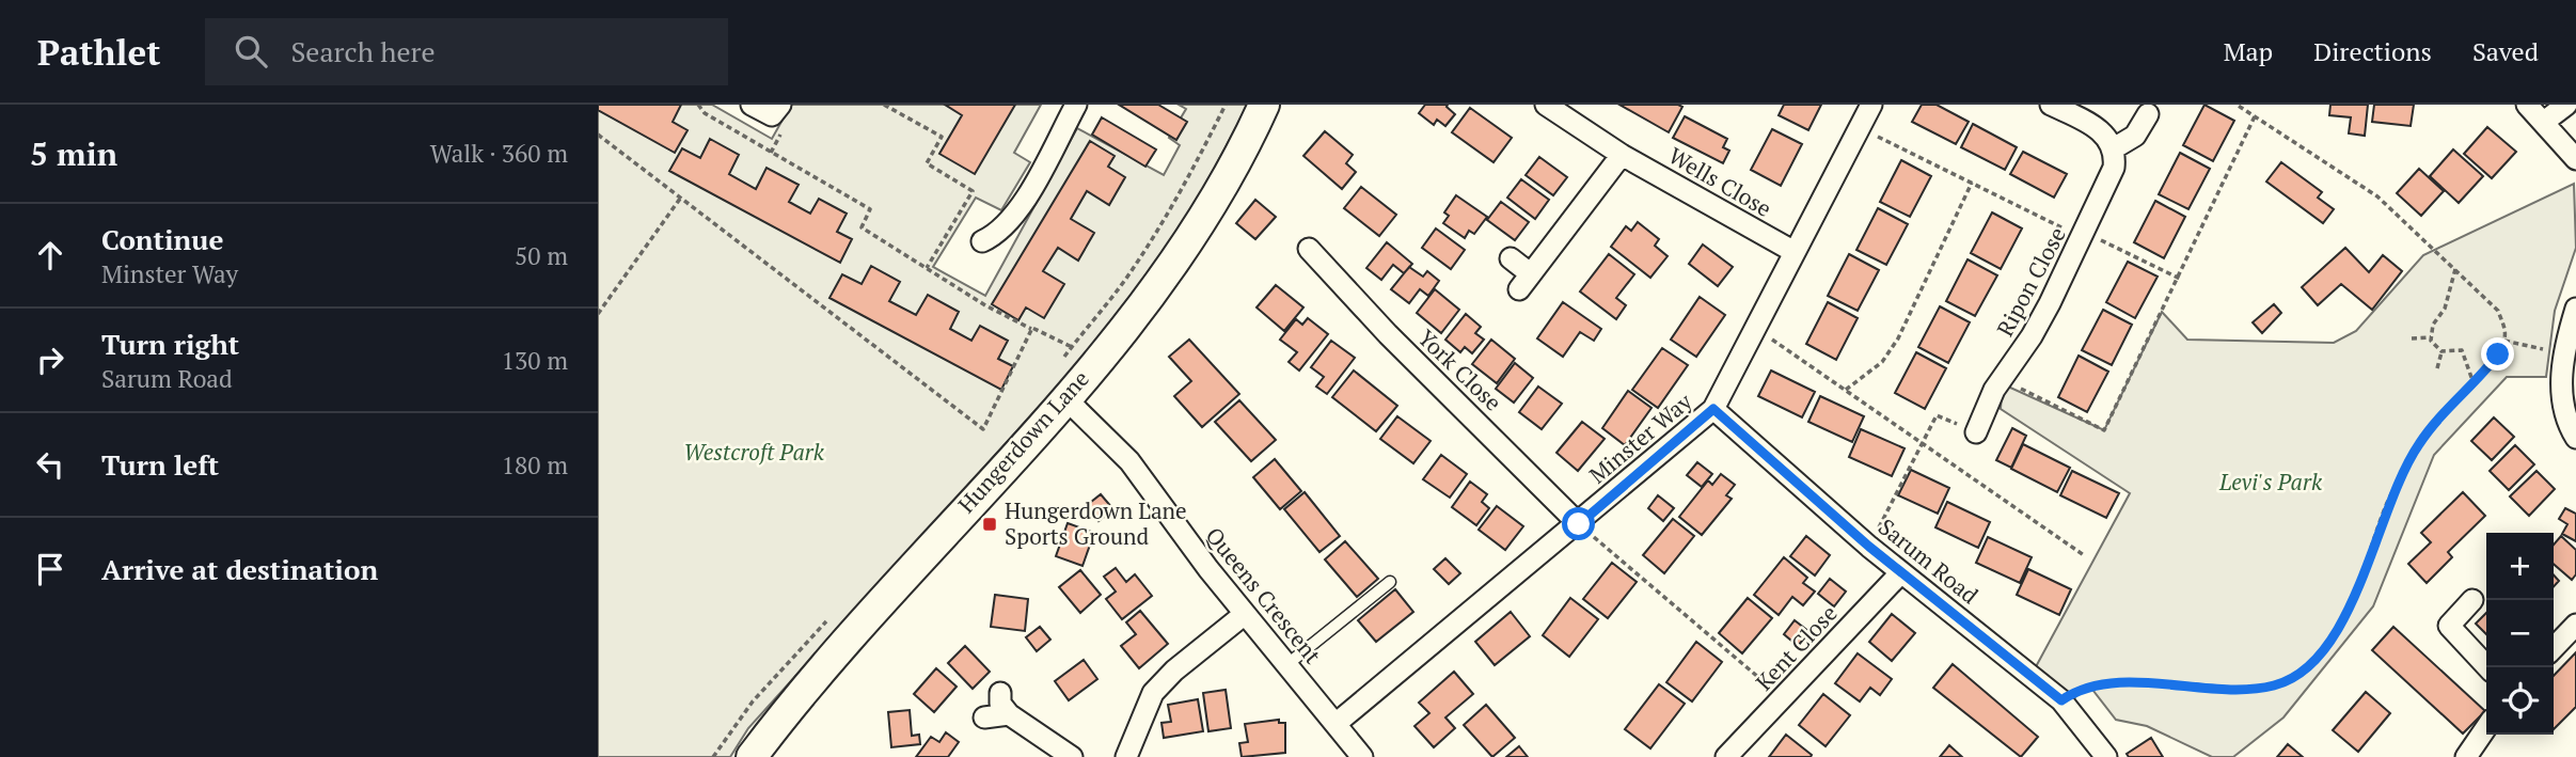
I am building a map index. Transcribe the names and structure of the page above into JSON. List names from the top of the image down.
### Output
{
  "streets": {
    "main road": ["Hungerdown Lane"],
    "street": [
      "Wells Close",
      "Ripon Close",
      "York Close",
      "Minster Way",
      "Sarum Road",
      "Queens Crescent",
      "Kent Close"
    ]
  },
  "crossings": [
    ["Wells Close", "Minster Way"],
    ["York Close", "Minster Way"],
    ["Minster Way", "Sarum Road"],
    ["Minster Way", "Queens Crescent"],
    ["Hungerdown Lane", "Queens Crescent"],
    ["Sarum Road", "Kent Close"]
  ],
  "parks": ["Westcroft Park", "Levi's Park"],
  "places": {
    "transit": ["Hungerdown Lane Sports Ground"]
  },
  "page": {
    "header": "Pathlet",
    "search": "Search here",
    "nav": ["Map", "Directions", "Saved"],
    "heading": ["5 min", "Walk · 360 m"],
    "list": [
      ["Continue", "Minster Way", "50 m"],
      ["Turn right", "Sarum Road", "130 m"],
      ["Turn left", "180 m"],
      "Arrive at destination"
    ],
    "map_buttons": ["+", "−"]
  }
}
